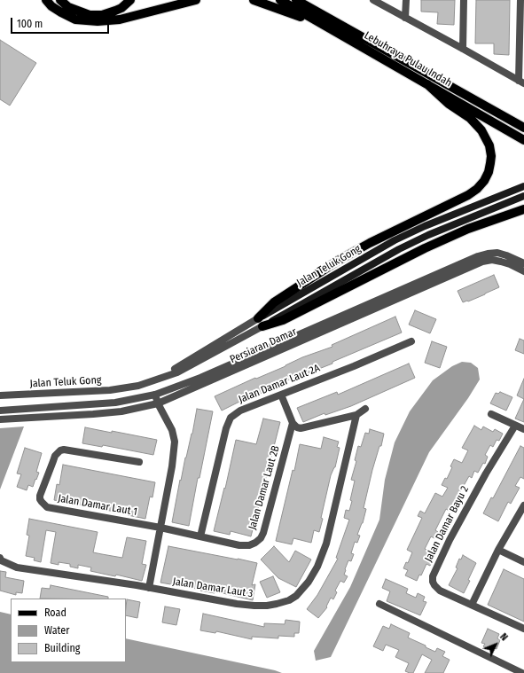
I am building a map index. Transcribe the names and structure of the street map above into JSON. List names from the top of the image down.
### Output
{
  "streets": {
    "main road": ["Lebuhraya Pulau Indah", "Jalan Teluk Gong"],
    "street": [
      "Persiaran Damar",
      "Jalan Damar Laut 2A",
      "Jalan Damar Laut 2B",
      "Jalan Damar Laut 1",
      "Jalan Damar Bayu 2",
      "Jalan Damar Laut 3"
    ]
  },
  "crossings": [
    ["Jalan Damar Laut 2A", "Jalan Damar Laut 2B"],
    ["Jalan Damar Laut 2B", "Jalan Damar Laut 1"]
  ],
  "legend": ["Road", "Water", "Building"],
  "scale_bar": "100 m",
  "north": "top right"
}
